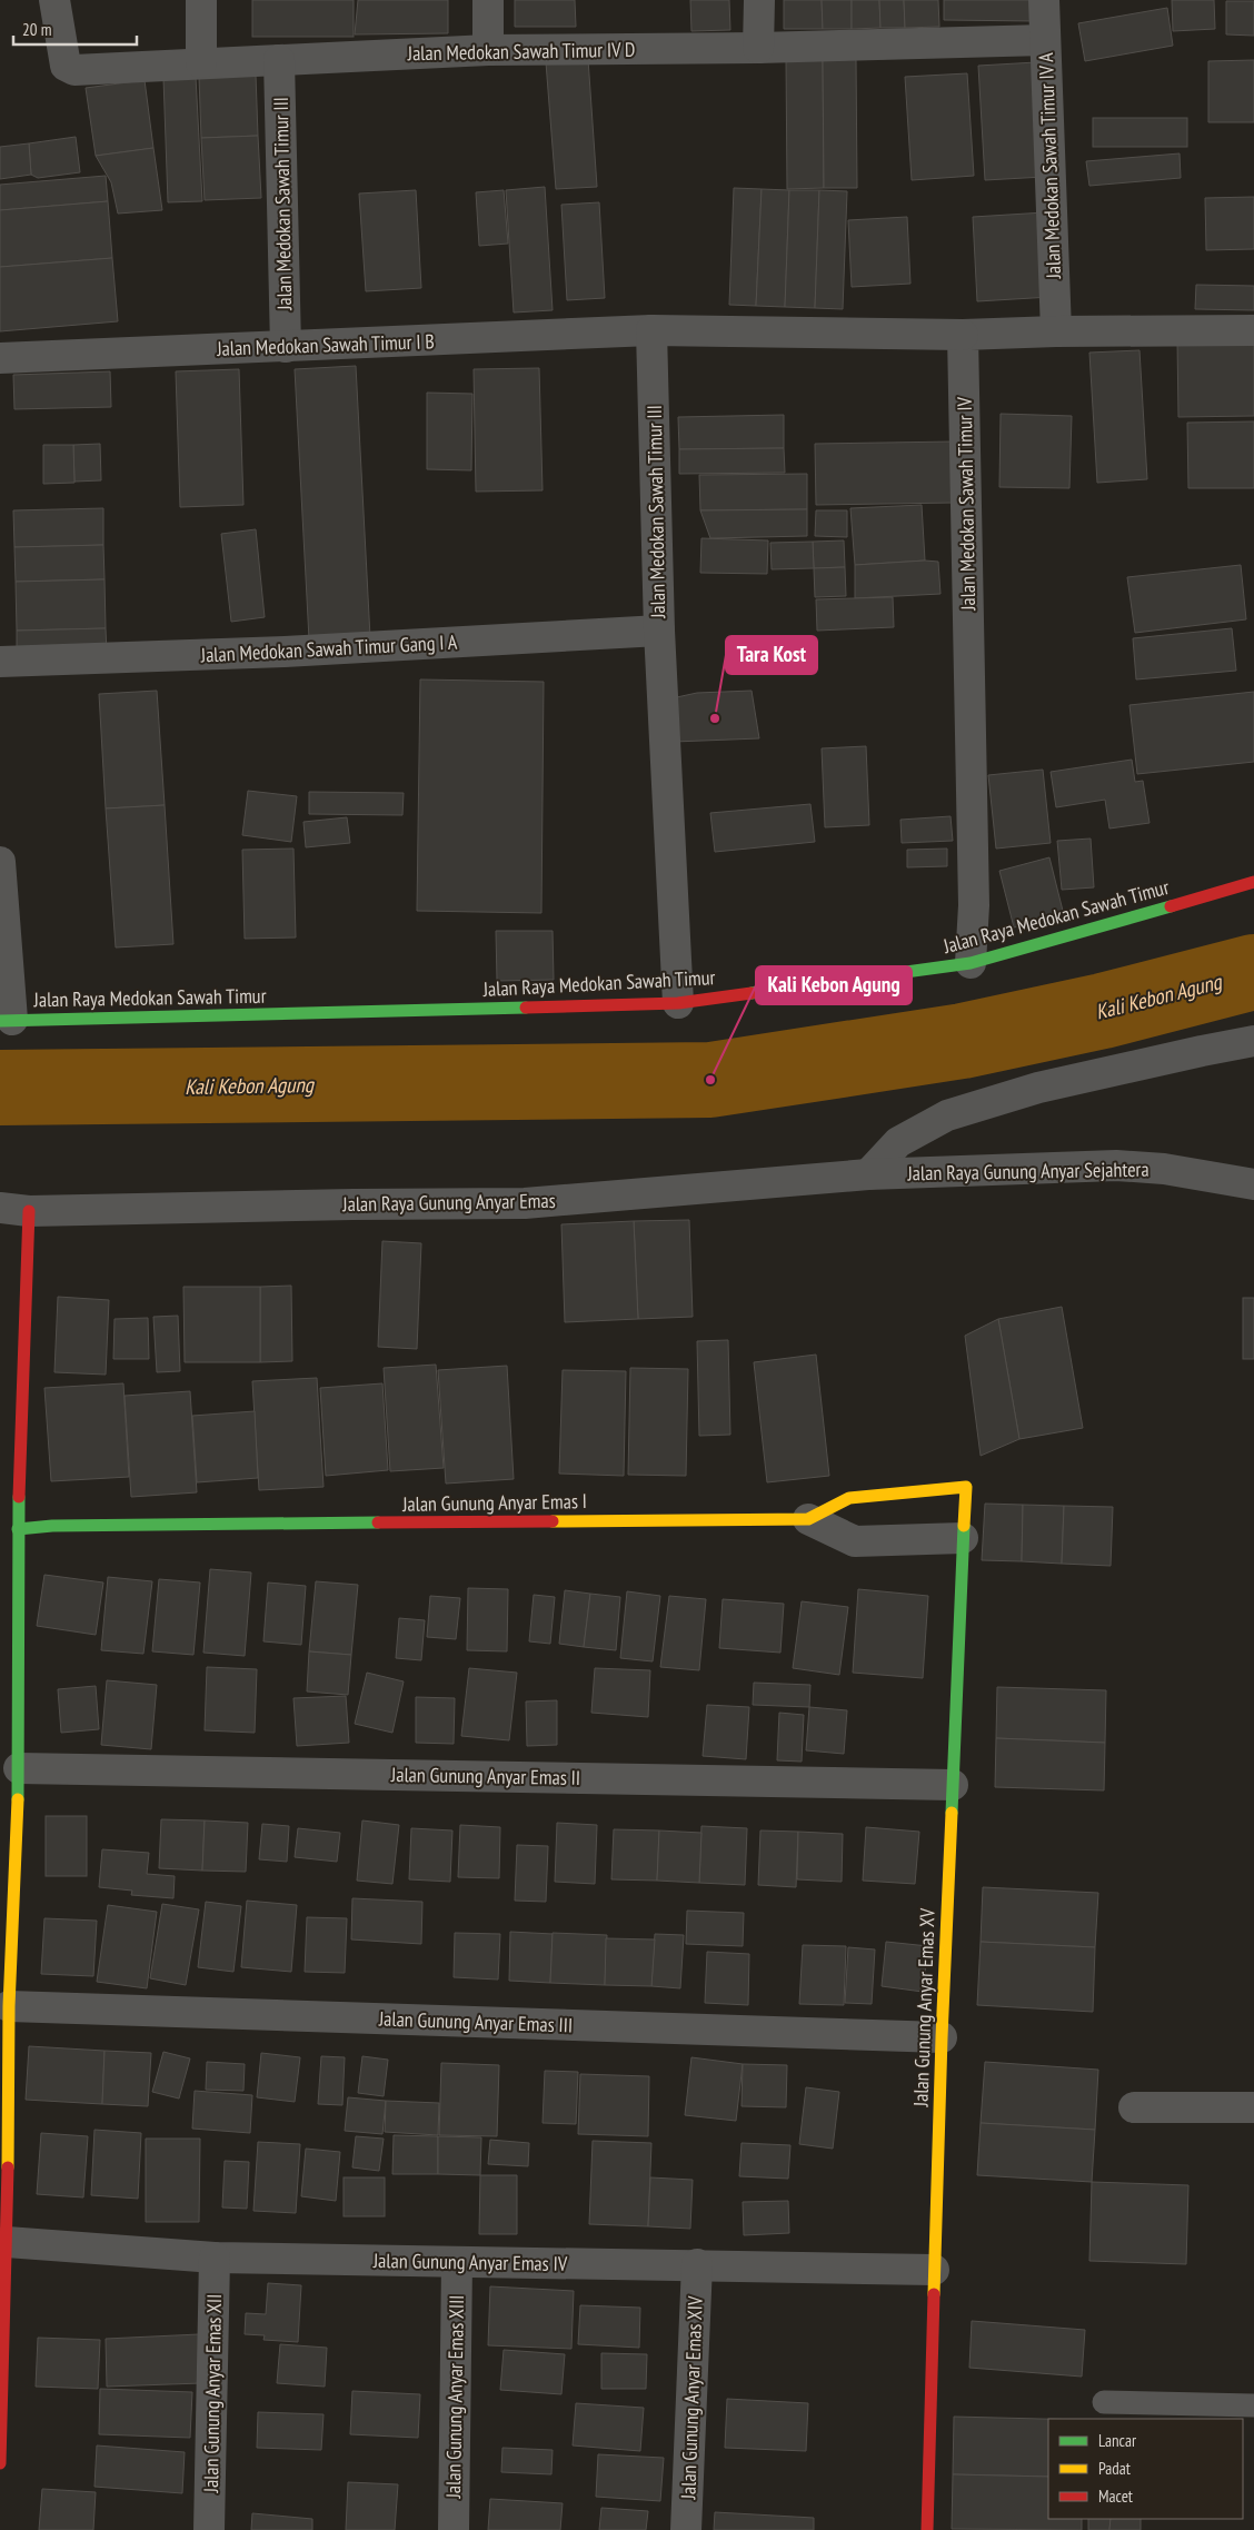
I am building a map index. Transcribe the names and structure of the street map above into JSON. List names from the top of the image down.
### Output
{
  "streets": {
    "street": [
      "Jalan Medokan Sawah Timur IV D",
      "Jalan Medokan Sawah Timur IV A",
      "Jalan Medokan Sawah Timur III",
      "Jalan Medokan Sawah Timur I B",
      "Jalan Medokan Sawah Timur IV",
      "Jalan Medokan Sawah Timur Gang I A",
      "Jalan Raya Medokan Sawah Timur",
      "Jalan Raya Gunung Anyar Sejahtera",
      "Jalan Raya Gunung Anyar Emas",
      "Jalan Gunung Anyar Emas I",
      "Jalan Gunung Anyar Emas II",
      "Jalan Gunung Anyar Emas XV",
      "Jalan Gunung Anyar Emas III",
      "Jalan Gunung Anyar Emas IV",
      "Jalan Gunung Anyar Emas XII",
      "Jalan Gunung Anyar Emas XIII",
      "Jalan Gunung Anyar Emas XIV"
    ]
  },
  "crossings": [
    ["Jalan Medokan Sawah Timur IV D", "Jalan Medokan Sawah Timur IV A"],
    ["Jalan Medokan Sawah Timur IV D", "Jalan Medokan Sawah Timur III"],
    ["Jalan Medokan Sawah Timur III", "Jalan Medokan Sawah Timur I B"],
    ["Jalan Medokan Sawah Timur III", "Jalan Medokan Sawah Timur Gang I A"],
    ["Jalan Medokan Sawah Timur III", "Jalan Raya Medokan Sawah Timur"],
    ["Jalan Medokan Sawah Timur IV", "Jalan Raya Medokan Sawah Timur"],
    ["Jalan Raya Gunung Anyar Sejahtera", "Jalan Raya Gunung Anyar Emas"],
    ["Jalan Gunung Anyar Emas I", "Jalan Gunung Anyar Emas XV"],
    ["Jalan Gunung Anyar Emas II", "Jalan Gunung Anyar Emas XV"],
    ["Jalan Gunung Anyar Emas XV", "Jalan Gunung Anyar Emas III"],
    ["Jalan Gunung Anyar Emas XV", "Jalan Gunung Anyar Emas IV"],
    ["Jalan Gunung Anyar Emas IV", "Jalan Gunung Anyar Emas XII"],
    ["Jalan Gunung Anyar Emas IV", "Jalan Gunung Anyar Emas XIII"],
    ["Jalan Gunung Anyar Emas IV", "Jalan Gunung Anyar Emas XIV"]
  ],
  "water": ["Kali Kebon Agung"],
  "places": ["Tara Kost", "Kali Kebon Agung"],
  "legend": ["Lancar", "Padat", "Macet"],
  "scale_bar": "20 m"
}
